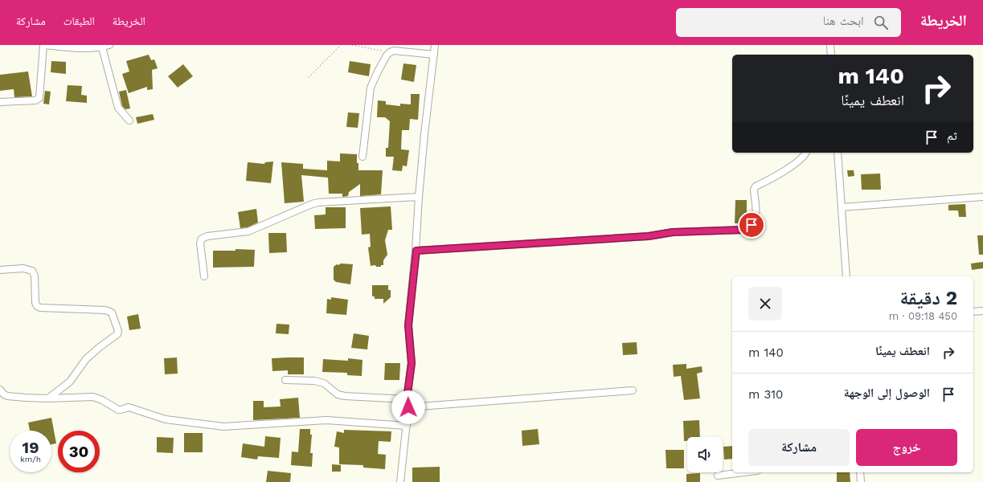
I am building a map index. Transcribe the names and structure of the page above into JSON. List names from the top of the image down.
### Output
{
  "page": {
    "header": "الخريطة",
    "search": "ابحث هنا",
    "nav": ["الخريطة", "الطبقات", "مشاركة"],
    "turn": ["140 m", "انعطف يمينًا"],
    "then": "ثم",
    "heading": ["2 دقيقة", "450 m · 09:18"],
    "list": [
      {
        "name": "انعطف يمينًا",
        "value": "140 m"
      },
      {
        "name": "الوصول إلى الوجهة",
        "value": "310 m"
      }
    ],
    "buttons": ["خروج", "مشاركة"],
    "speed": "19 km/h",
    "limit": "30"
  }
}
